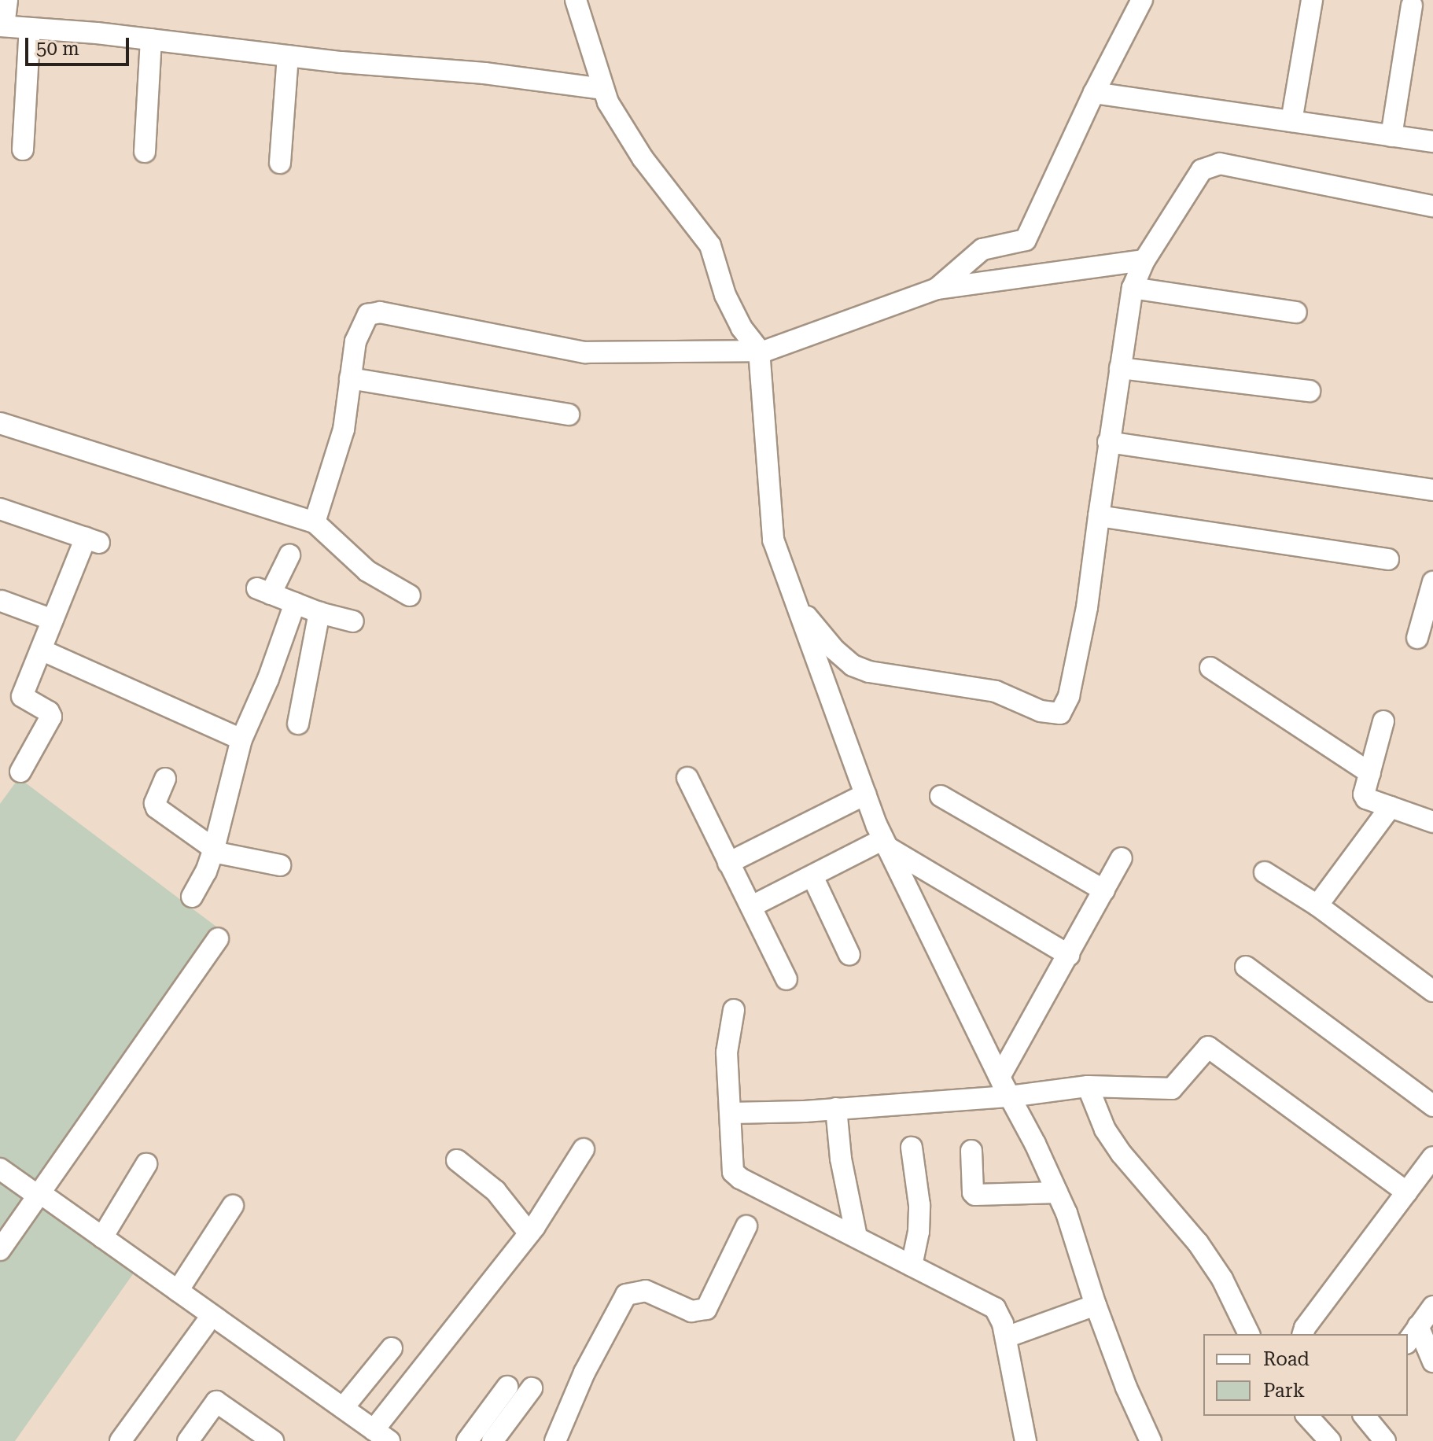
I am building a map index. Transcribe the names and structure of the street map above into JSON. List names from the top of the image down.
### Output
{
  "legend": ["Road", "Park"],
  "scale_bar": "50 m"
}
